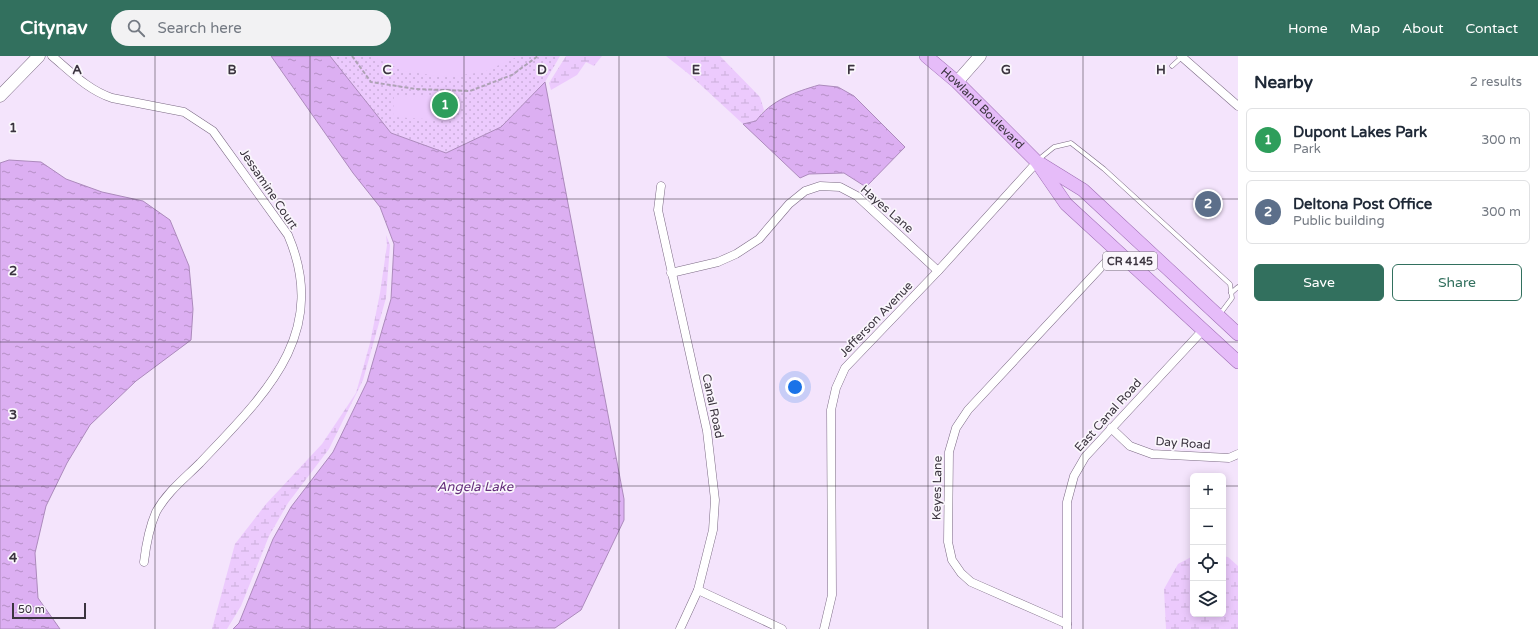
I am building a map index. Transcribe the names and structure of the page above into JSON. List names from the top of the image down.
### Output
{
  "streets": {
    "main road": ["Howland Boulevard", "CR 4145"],
    "street": [
      "Jessamine Court",
      "Hayes Lane",
      "Jefferson Avenue",
      "Canal Road",
      "East Canal Road",
      "Day Road",
      "Keyes Lane"
    ]
  },
  "crossings": [
    ["Howland Boulevard", "Jefferson Avenue"],
    ["Howland Boulevard", "East Canal Road"],
    ["Howland Boulevard", "Keyes Lane"],
    ["Hayes Lane", "Jefferson Avenue"],
    ["Hayes Lane", "Canal Road"],
    ["East Canal Road", "Day Road"],
    ["East Canal Road", "Keyes Lane"]
  ],
  "water": ["Angela Lake"],
  "scale_bar": "50 m",
  "page": {
    "header": "Citynav",
    "search": "Search here",
    "nav": [
      "Home",
      "Map",
      "About",
      "Contact"
    ],
    "heading": ["Nearby", "2 results"],
    "pins": ["1", "2"],
    "list": [
      {
        "mark": "1",
        "name": "Dupont Lakes Park",
        "note": "Park",
        "value": "300 m"
      },
      {
        "mark": "2",
        "name": "Deltona Post Office",
        "note": "Public building",
        "value": "300 m"
      }
    ],
    "buttons": ["Save", "Share"],
    "map_buttons": ["+", "−"],
    "scale": "50 m"
  },
  "grid": {
    "columns": [
      "A",
      "B",
      "C",
      "D",
      "E",
      "F",
      "G",
      "H"
    ],
    "rows": [
      "1",
      "2",
      "3",
      "4"
    ]
  }
}
